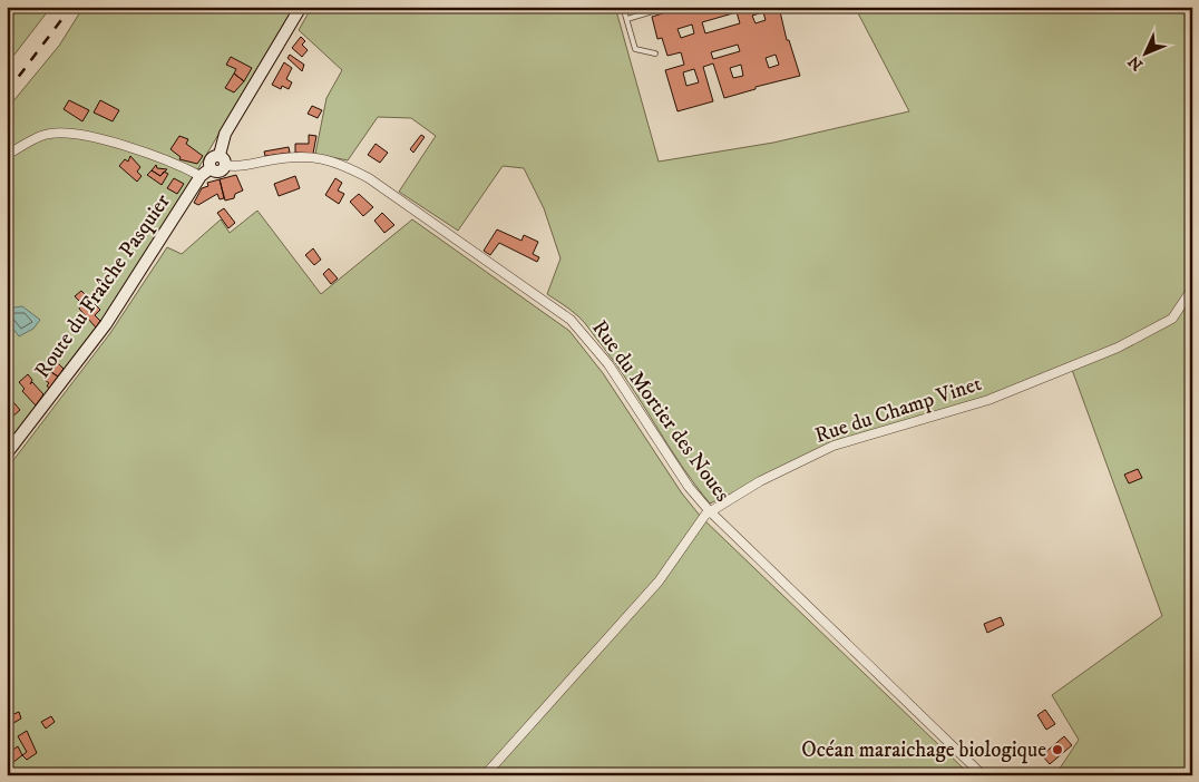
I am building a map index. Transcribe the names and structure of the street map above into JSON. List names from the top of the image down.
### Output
{
  "streets": {
    "main road": ["Route du Fraîche Pasquier"],
    "street": ["Rue du Champ Vinet", "Rue du Mortier des Noues"]
  },
  "crossings": [
    ["Route du Fraîche Pasquier", "Rue du Mortier des Noues"],
    ["Rue du Champ Vinet", "Rue du Mortier des Noues"]
  ],
  "places": ["Océan maraichage biologique"],
  "north": "bottom left"
}
